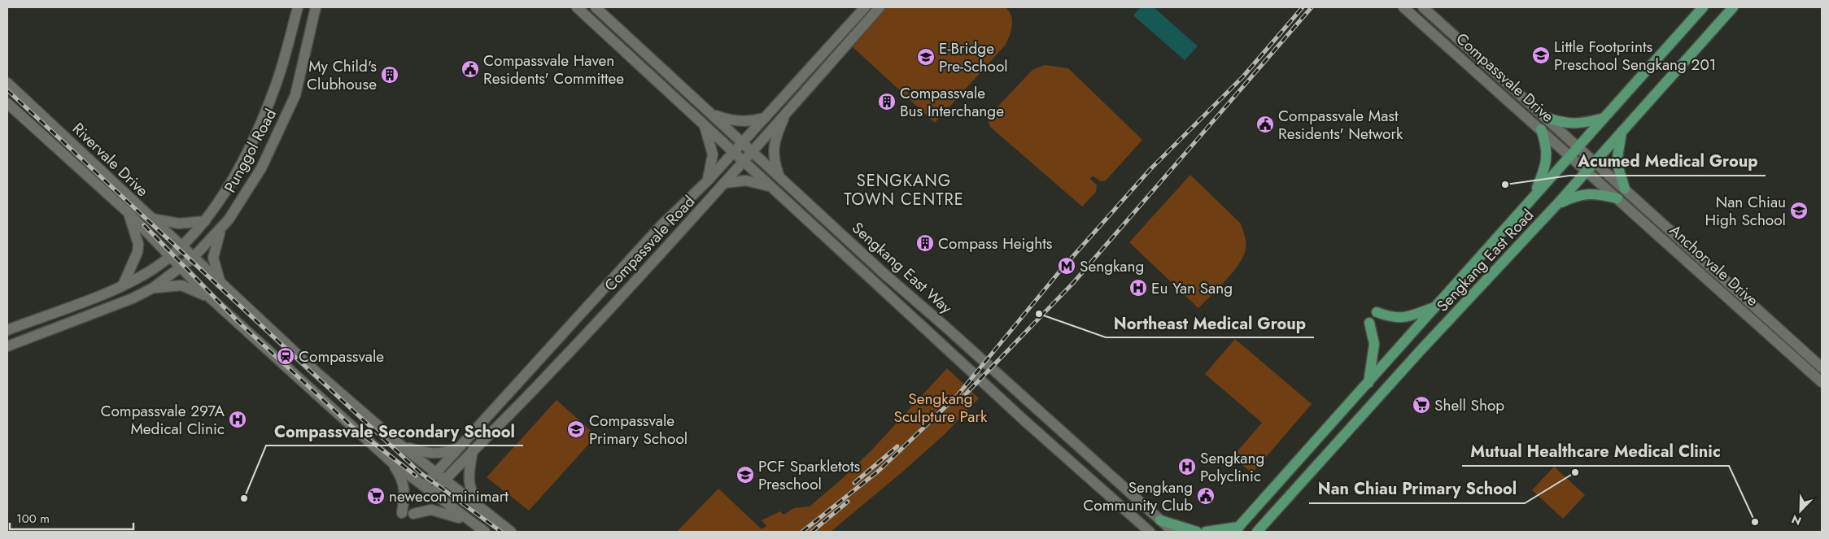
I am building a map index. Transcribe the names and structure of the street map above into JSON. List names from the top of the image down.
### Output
{
  "streets": {
    "main road": ["Sengkang East Road"],
    "street": [
      "Compassvale Drive",
      "Punggol Road",
      "Rivervale Drive",
      "Compassvale Road",
      "Anchorvale Drive",
      "Sengkang East Way"
    ]
  },
  "crossings": [
    ["Compassvale Drive", "Sengkang East Road"],
    ["Compassvale Drive", "Anchorvale Drive"],
    ["Punggol Road", "Rivervale Drive"],
    ["Rivervale Drive", "Compassvale Road"],
    ["Compassvale Road", "Sengkang East Way"],
    ["Sengkang East Road", "Anchorvale Drive"]
  ],
  "districts": ["SENGKANG TOWN CENTRE"],
  "parks": ["Sengkang Sculpture Park"],
  "places": {
    "school or university": [
      "Little Footprints Preschool Sengkang 201",
      "E-Bridge Pre-School",
      "Nan Chiau High School",
      "Compassvale Primary School",
      "PCF Sparkletots Preschool"
    ],
    "public building": ["Compassvale Haven Residents' Committee", "Compassvale Mast Residents' Network", "Sengkang Community Club"],
    "building": ["My Child's Clubhouse", "Compassvale Bus Interchange", "Compass Heights"],
    "other": [
      "Acumed Medical Group",
      "Northeast Medical Group",
      "Nan Chiau Primary School",
      "Compassvale Secondary School",
      "Mutual Healthcare Medical Clinic"
    ],
    "metro station": ["Sengkang"],
    "hospital": ["Eu Yan Sang", "Compassvale 297A Medical Clinic", "Sengkang Polyclinic"],
    "station": ["Compassvale"],
    "supermarket": ["Shell Shop", "newecon minimart"]
  },
  "scale_bar": "100 m",
  "north": "bottom left"
}
